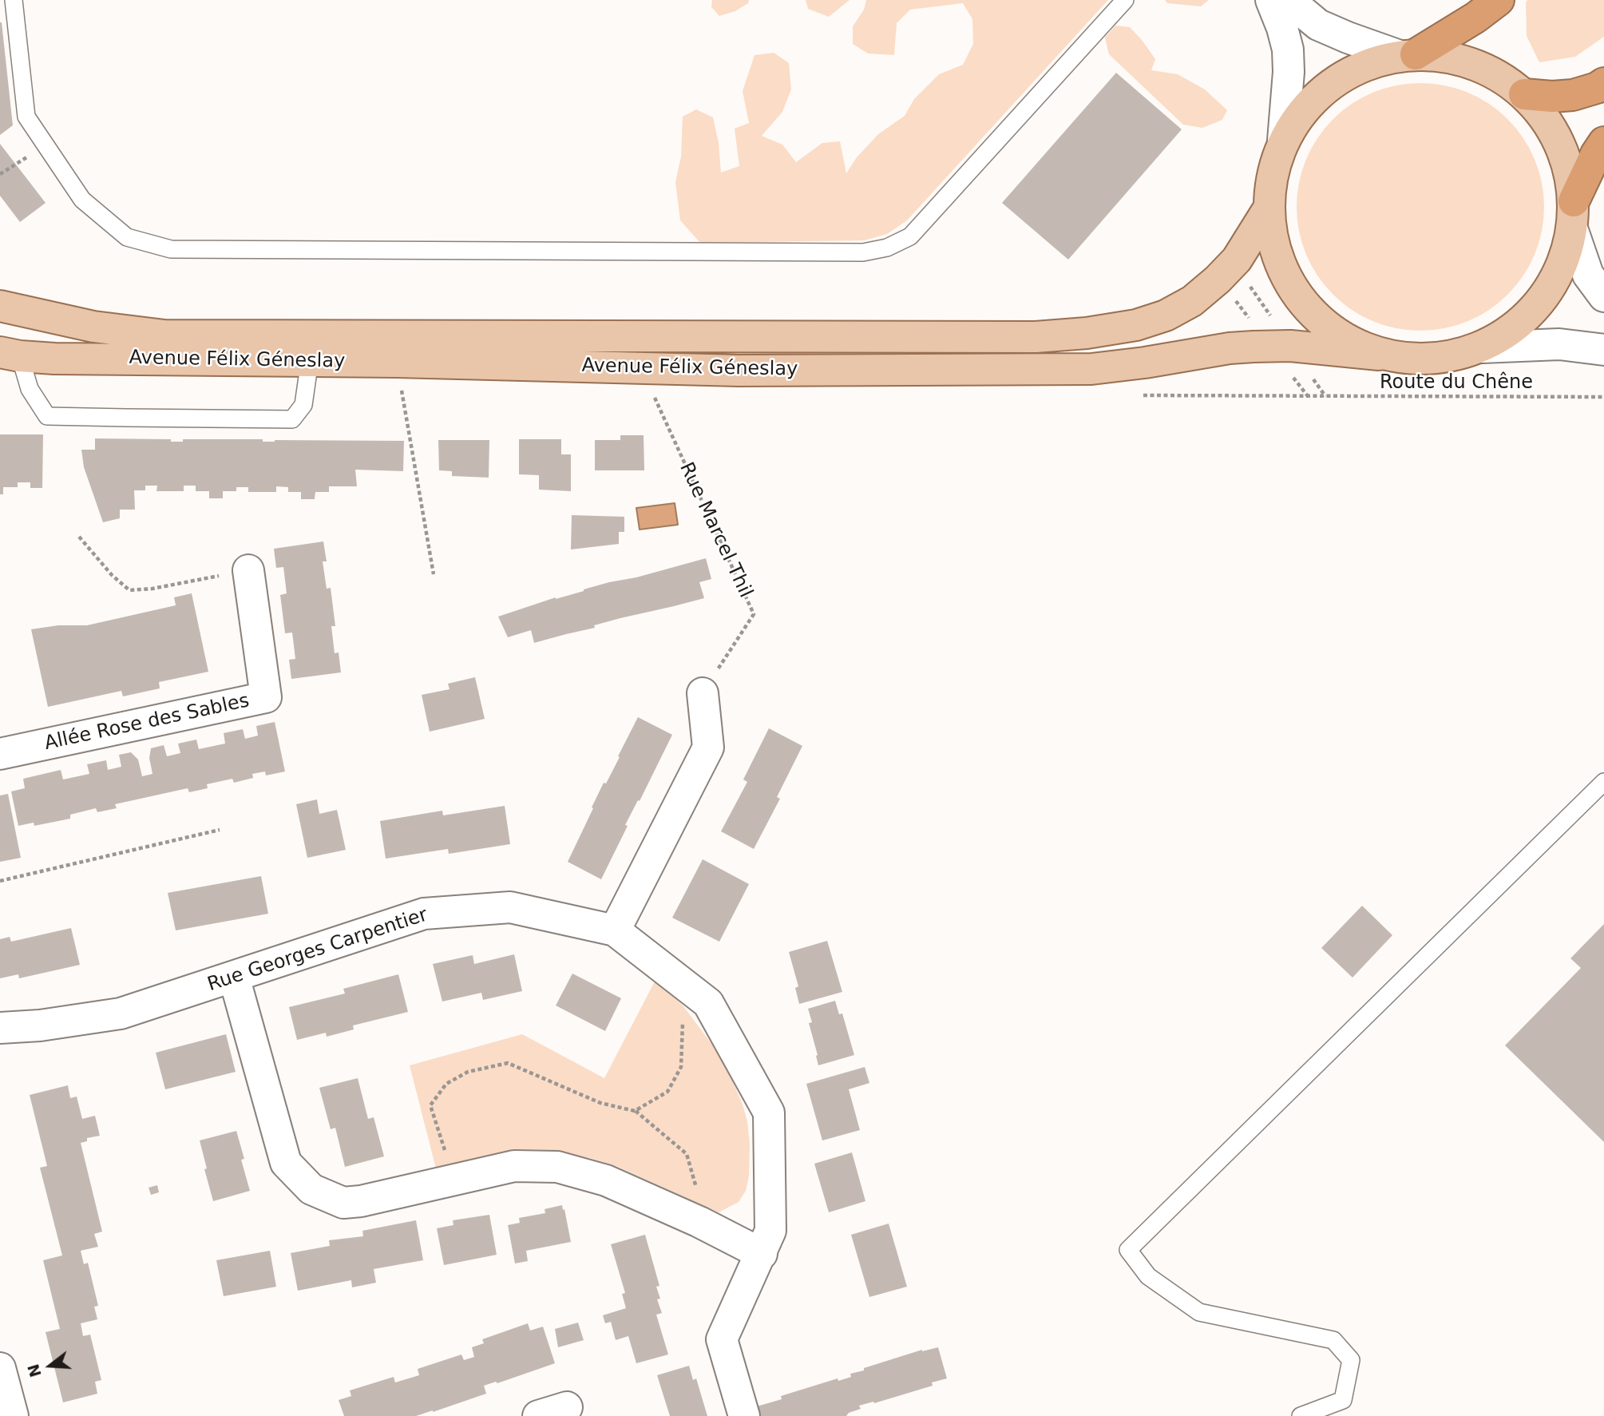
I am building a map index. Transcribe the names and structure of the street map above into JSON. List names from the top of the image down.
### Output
{
  "streets": {
    "main road": ["Avenue Félix Géneslay"],
    "street": ["Allée Rose des Sables", "Rue Georges Carpentier"],
    "path": ["Route du Chêne", "Rue Marcel Thil"]
  },
  "crossings": [
    ["Avenue Félix Géneslay", "Rue Marcel Thil"]
  ],
  "north": "left"
}
